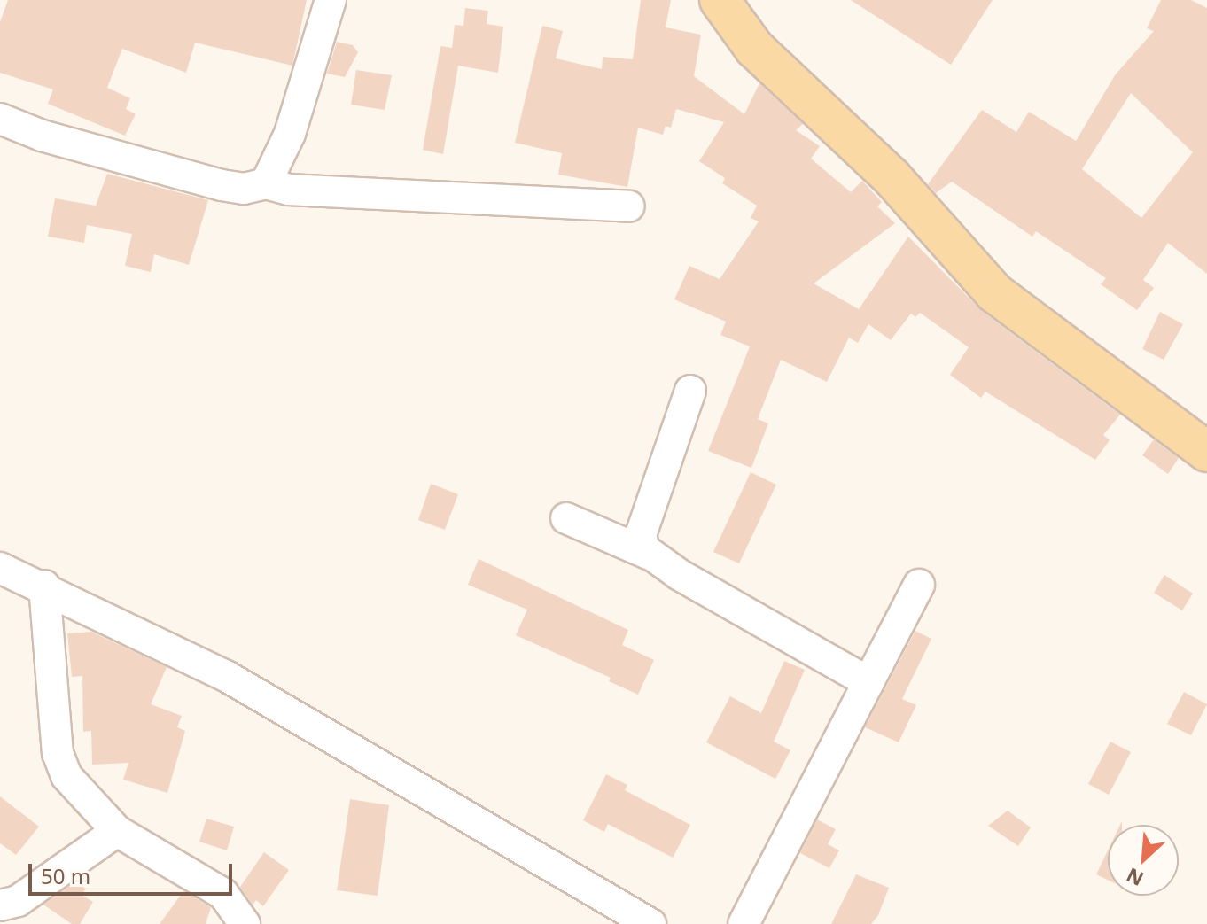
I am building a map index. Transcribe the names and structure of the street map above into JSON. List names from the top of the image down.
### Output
{
  "scale_bar": "50 m",
  "north": "bottom left"
}
